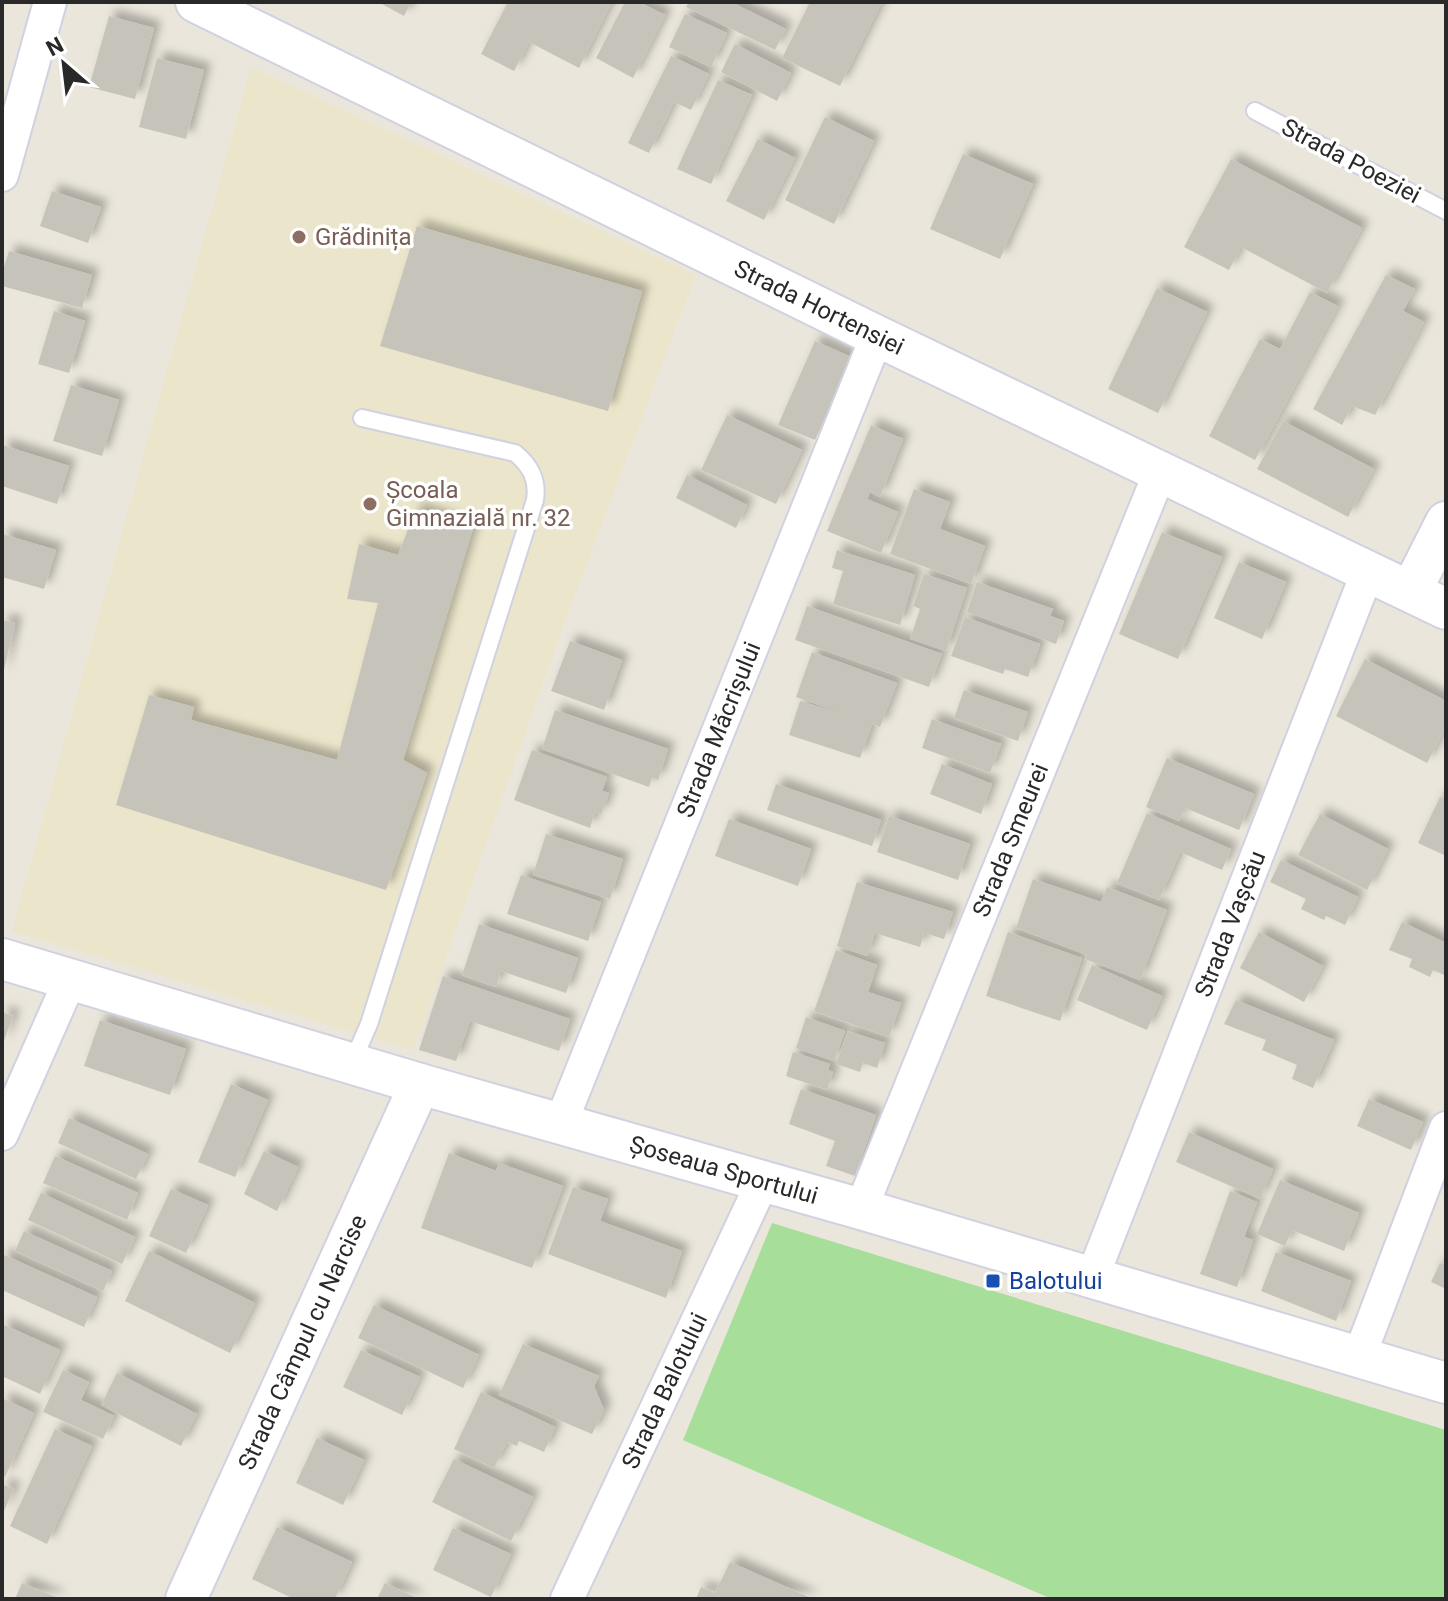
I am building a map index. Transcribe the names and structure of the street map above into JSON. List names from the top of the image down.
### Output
{
  "streets": {
    "street": [
      "Strada Hortensiei",
      "Strada Măcrișului",
      "Strada Smeurei",
      "Strada Vașcău",
      "Șoseaua Sportului",
      "Strada Câmpul cu Narcise",
      "Strada Balotului"
    ],
    "lane": ["Strada Poeziei"]
  },
  "crossings": [
    ["Strada Hortensiei", "Strada Măcrișului"],
    ["Strada Hortensiei", "Strada Smeurei"],
    ["Strada Hortensiei", "Strada Vașcău"],
    ["Strada Măcrișului", "Șoseaua Sportului"],
    ["Strada Smeurei", "Șoseaua Sportului"],
    ["Strada Vașcău", "Șoseaua Sportului"],
    ["Șoseaua Sportului", "Strada Câmpul cu Narcise"],
    ["Șoseaua Sportului", "Strada Balotului"]
  ],
  "places": {
    "other": ["Grădinița", "Școala Gimnazială nr. 32"],
    "transit": ["Balotului"]
  },
  "north": "top left"
}
